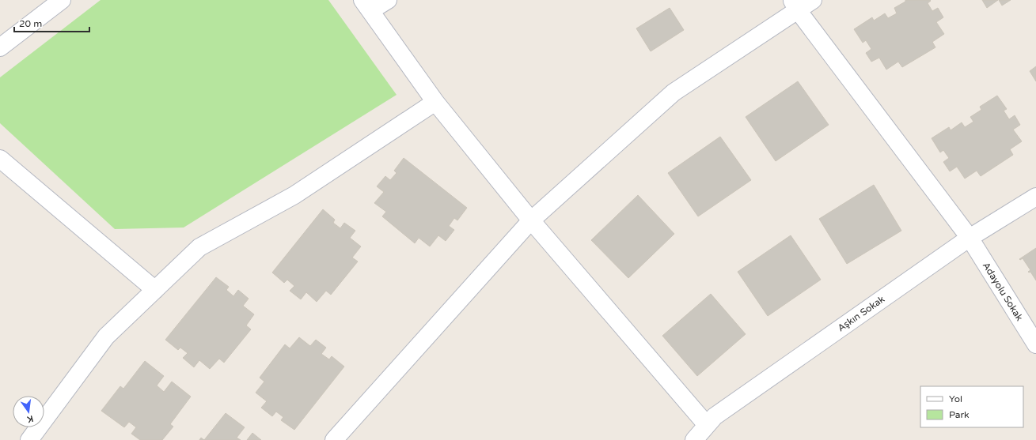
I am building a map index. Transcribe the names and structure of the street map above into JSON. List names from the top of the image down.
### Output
{
  "streets": {
    "street": ["Adayolu Sokak", "Aşkın Sokak"]
  },
  "crossings": [
    ["Adayolu Sokak", "Aşkın Sokak"]
  ],
  "legend": ["Yol", "Park"],
  "scale_bar": "20 m",
  "north": "bottom"
}
